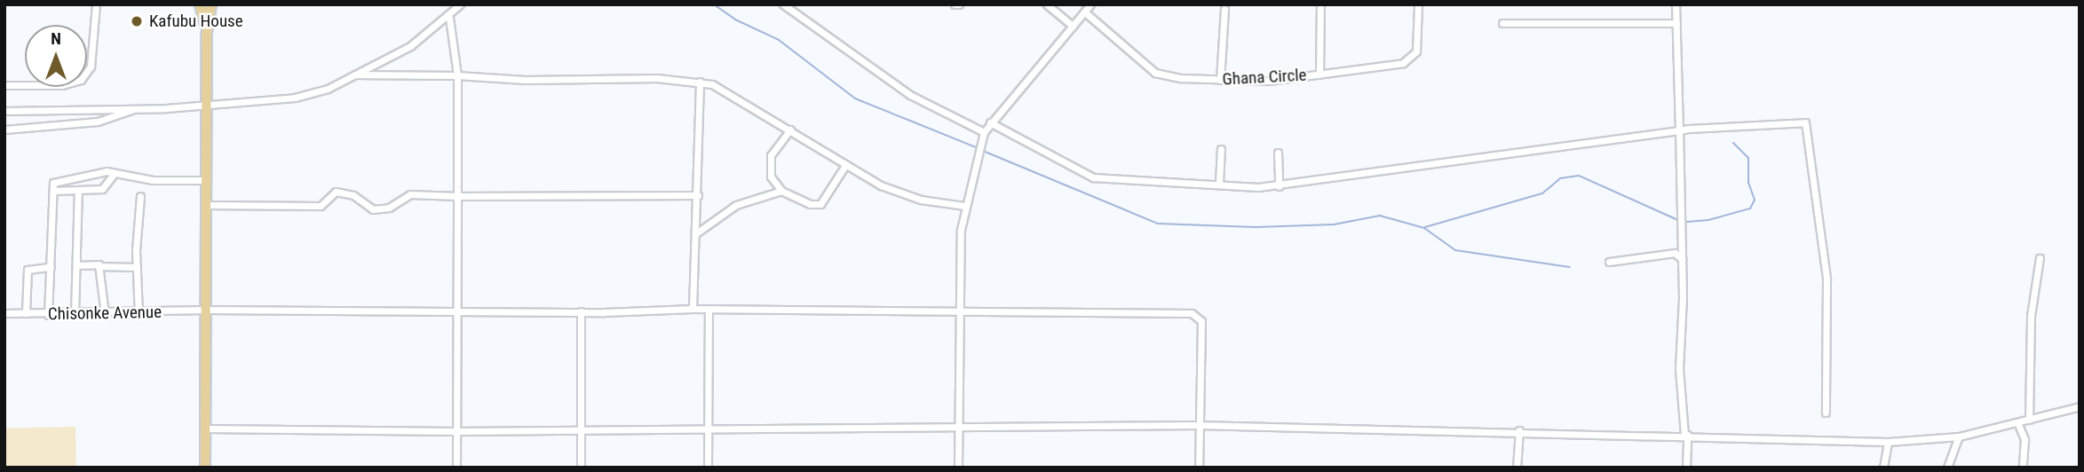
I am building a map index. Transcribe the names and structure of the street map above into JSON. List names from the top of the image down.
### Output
{
  "streets": {
    "street": ["Ghana Circle", "Chisonke Avenue"]
  },
  "places": ["Kafubu House"],
  "north": "top"
}
